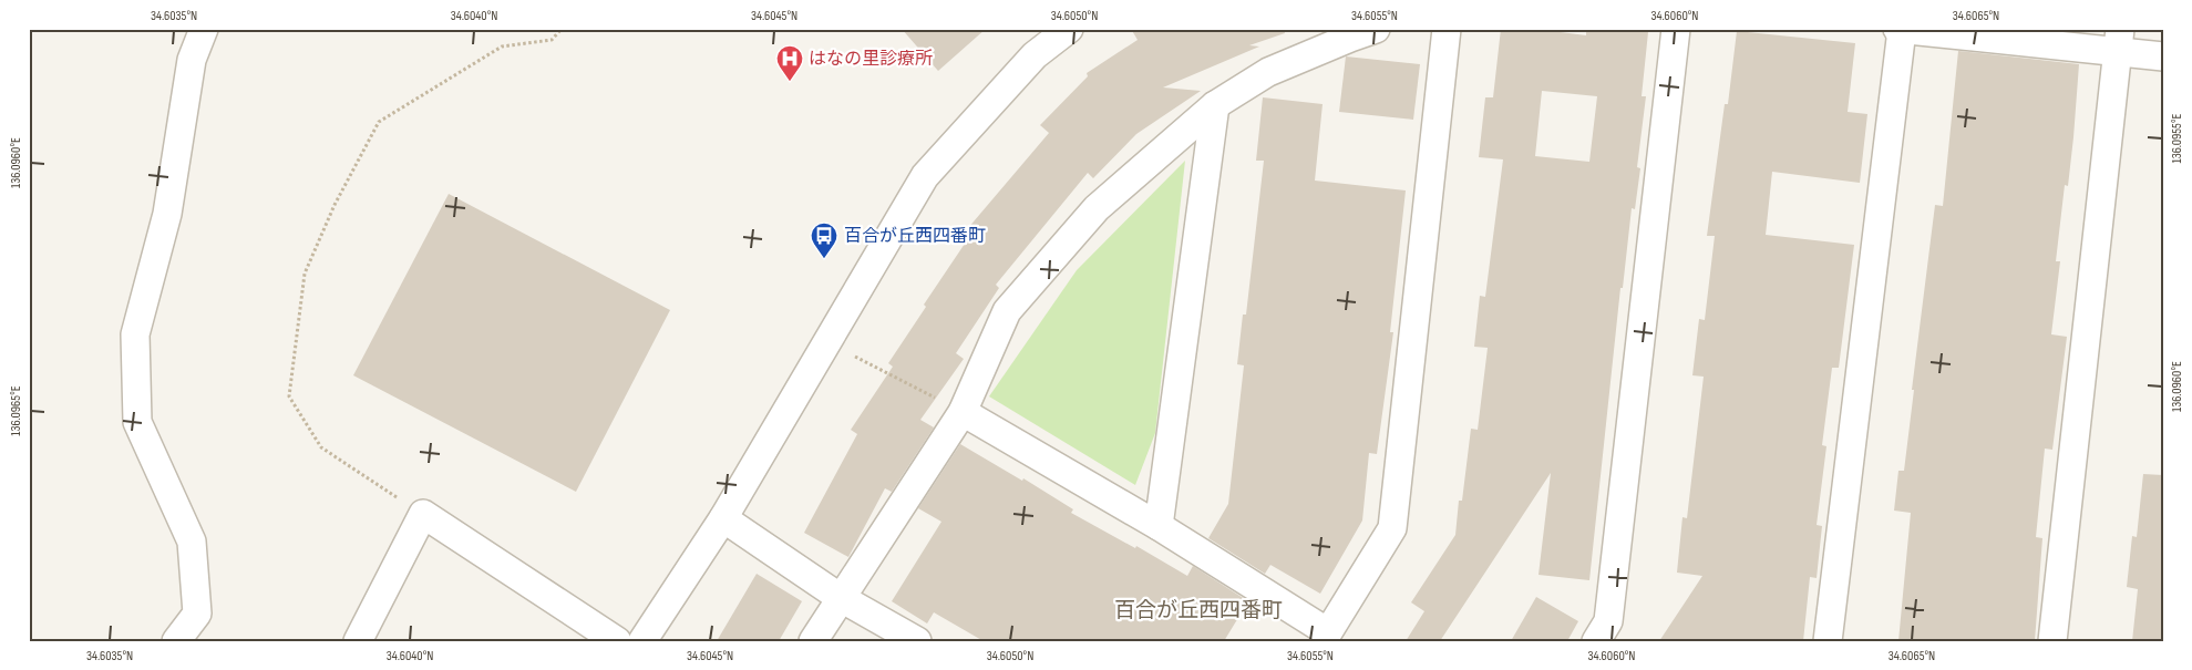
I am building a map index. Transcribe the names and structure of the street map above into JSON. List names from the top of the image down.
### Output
{
  "districts": ["百合が丘西四番町"],
  "places": {
    "hospital": ["はなの里診療所"],
    "bus stop": ["百合が丘西四番町"]
  },
  "coordinates": [
    "34.6035°N",
    "34.6040°N",
    "34.6045°N",
    "34.6050°N",
    "34.6055°N",
    "34.6060°N",
    "34.6065°N",
    "136.0955°E",
    "136.0960°E",
    "136.0965°E"
  ]
}
